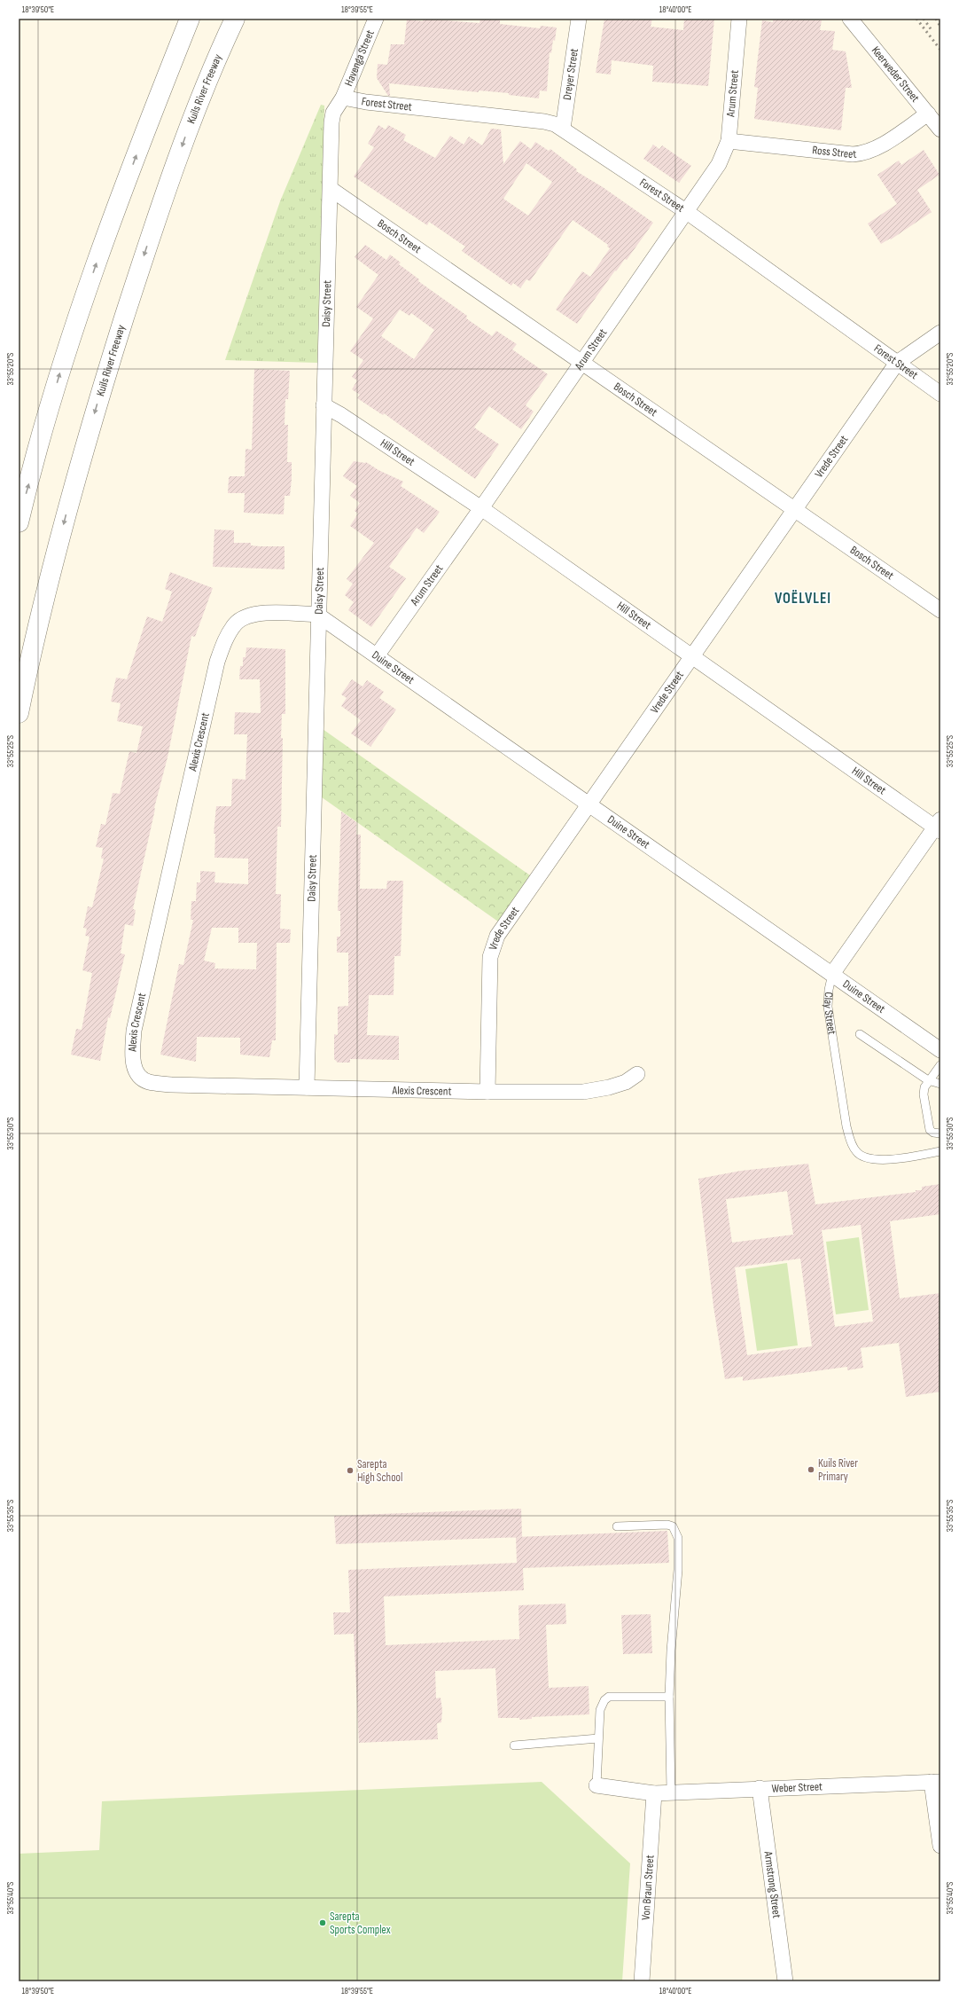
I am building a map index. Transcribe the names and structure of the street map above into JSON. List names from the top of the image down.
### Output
{
  "streets": {
    "highway": ["Kuils River Freeway"],
    "street": [
      "Havenga Street",
      "Dreyer Street",
      "Keerweder Street",
      "Arum Street",
      "Forest Street",
      "Ross Street",
      "Bosch Street",
      "Daisy Street",
      "Hill Street",
      "Vrede Street",
      "Duine Street",
      "Alexis Crescent",
      "Clay Street",
      "Weber Street",
      "Armstrong Street",
      "Von Braun Street"
    ]
  },
  "crossings": [
    ["Havenga Street", "Forest Street"],
    ["Havenga Street", "Daisy Street"],
    ["Dreyer Street", "Forest Street"],
    ["Keerweder Street", "Ross Street"],
    ["Arum Street", "Forest Street"],
    ["Arum Street", "Ross Street"],
    ["Arum Street", "Bosch Street"],
    ["Arum Street", "Hill Street"],
    ["Arum Street", "Duine Street"],
    ["Forest Street", "Daisy Street"],
    ["Forest Street", "Vrede Street"],
    ["Bosch Street", "Daisy Street"],
    ["Bosch Street", "Vrede Street"],
    ["Daisy Street", "Hill Street"],
    ["Daisy Street", "Duine Street"],
    ["Daisy Street", "Alexis Crescent"],
    ["Hill Street", "Vrede Street"],
    ["Hill Street", "Clay Street"],
    ["Vrede Street", "Duine Street"],
    ["Vrede Street", "Alexis Crescent"],
    ["Duine Street", "Alexis Crescent"],
    ["Duine Street", "Clay Street"],
    ["Weber Street", "Armstrong Street"],
    ["Weber Street", "Von Braun Street"]
  ],
  "districts": ["VOËLVLEI"],
  "places": ["Kuils River Primary", "Sarepta High School", "Sarepta Sports Complex"],
  "coordinates": [
    "18°39'50\"E",
    "18°39'55\"E",
    "18°40'00\"E",
    "33°55'20\"S",
    "33°55'25\"S",
    "33°55'30\"S",
    "33°55'35\"S",
    "33°55'40\"S"
  ]
}
